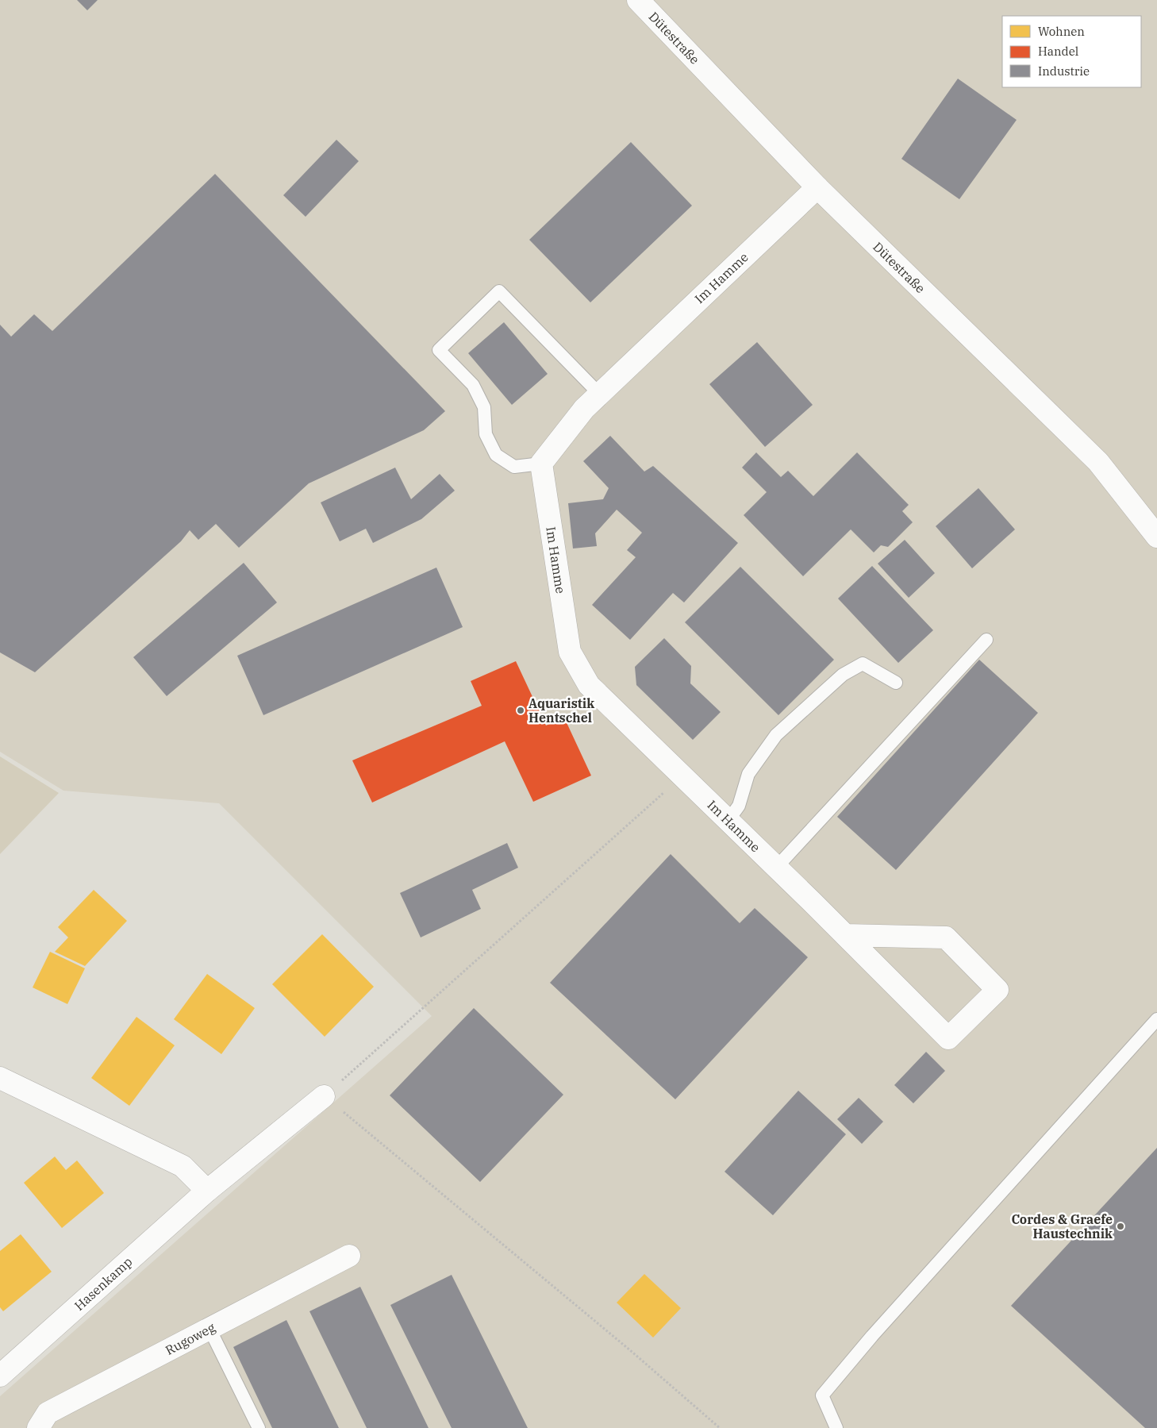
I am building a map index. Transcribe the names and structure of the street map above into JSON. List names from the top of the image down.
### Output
{
  "streets": {
    "street": [
      "Dütestraße",
      "Im Hamme",
      "Hasenkamp",
      "Rugoweg"
    ]
  },
  "crossings": [
    ["Dütestraße", "Im Hamme"]
  ],
  "places": ["Aquaristik Hentschel", "Cordes & Graefe Haustechnik"],
  "legend": ["Wohnen", "Handel", "Industrie"]
}
